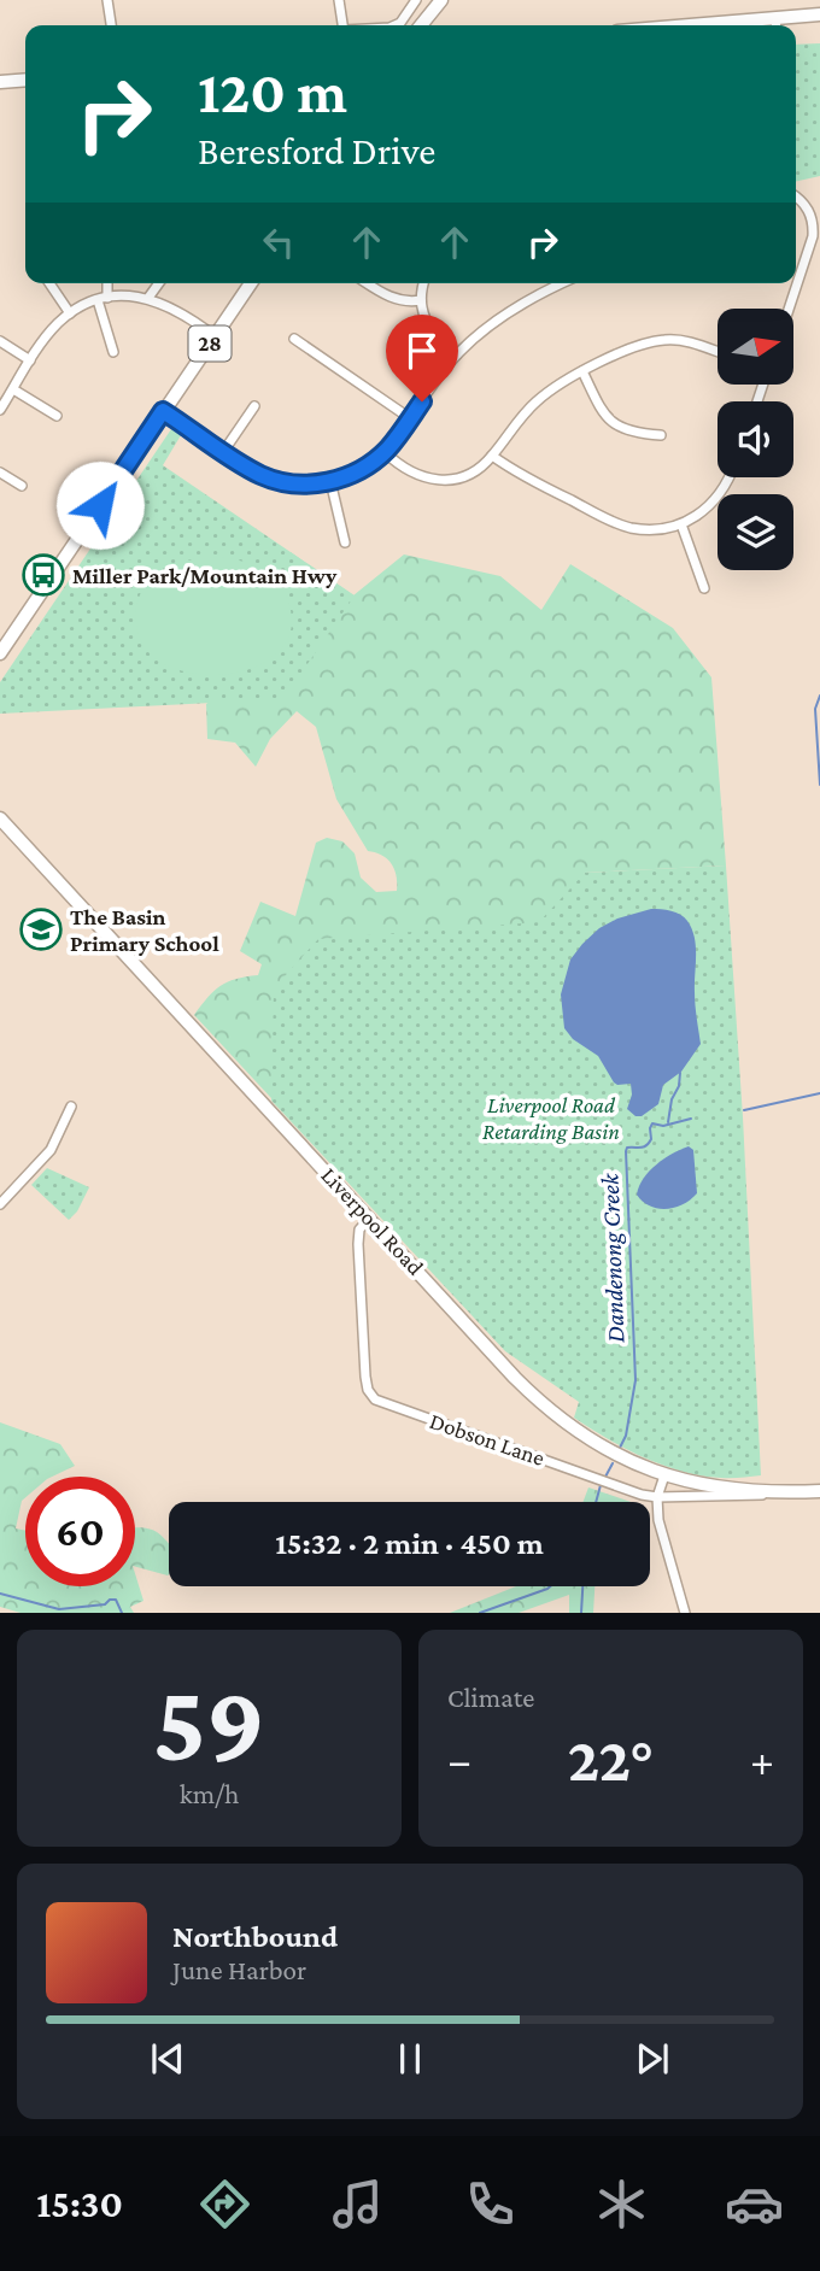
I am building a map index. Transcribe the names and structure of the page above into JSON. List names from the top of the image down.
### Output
{
  "streets": {
    "main road": ["28", "Liverpool Road"],
    "street": ["Dobson Lane"]
  },
  "crossings": [
    ["Liverpool Road", "Dobson Lane"]
  ],
  "water": ["Dandenong Creek"],
  "parks": ["Liverpool Road Retarding Basin"],
  "places": {
    "bus stop": ["Miller Park/Mountain Hwy"],
    "school or university": ["The Basin Primary School"]
  },
  "north": "right",
  "page": {
    "turn": ["120 m", "Beresford Drive"],
    "limit": "60",
    "trip": "15:32 · 2 min · 450 m",
    "tile": [
      ["59", "km/h"],
      "Climate"
    ],
    "heat": ["−", "22°", "+"],
    "song": ["Northbound", "June Harbor"],
    "tabs": "15:30"
  }
}
